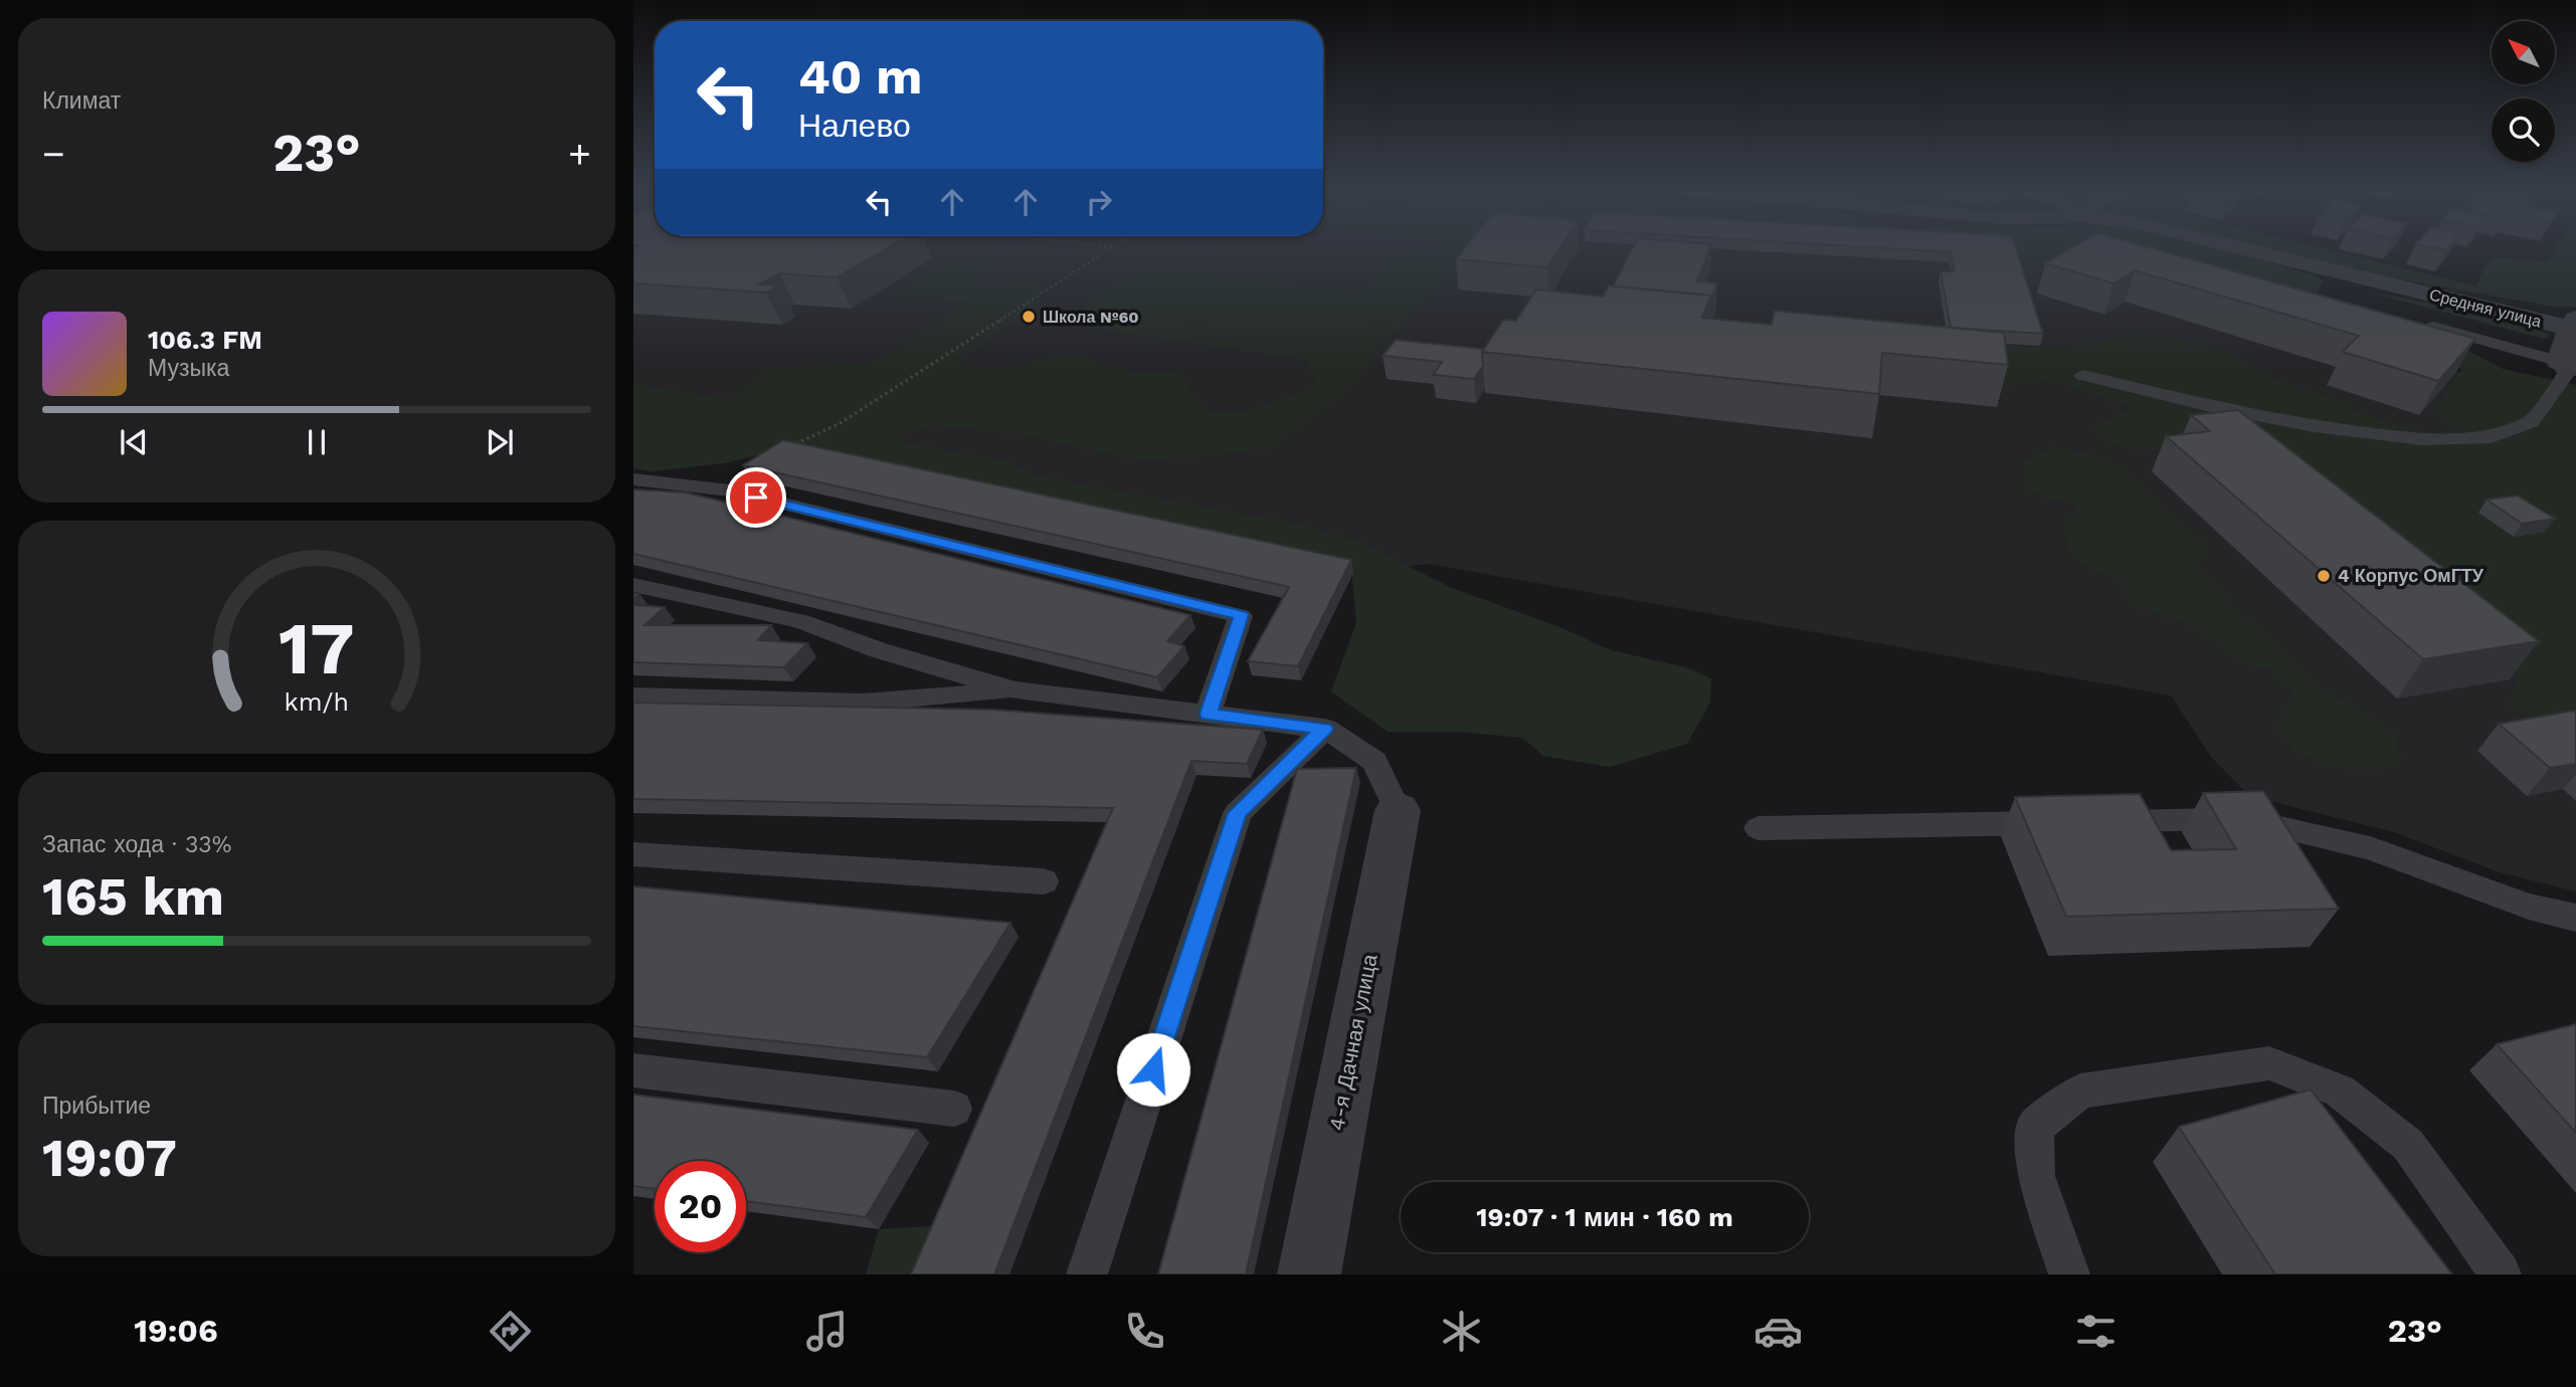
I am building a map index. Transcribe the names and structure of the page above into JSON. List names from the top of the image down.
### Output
{
  "streets": {
    "street": ["Средняя улица", "4-я Дачная улица"]
  },
  "places": ["Школа №60", "4 Корпус ОмГТУ"],
  "north": "top left",
  "page": {
    "tile": [
      "Климат",
      ["Запас хода · 33%", "165 km"],
      ["Прибытие", "19:07"]
    ],
    "turn": ["40 m", "Налево"],
    "heat": ["−", "23°", "+"],
    "song": ["106.3 FM", "Музыка"],
    "limit": "20",
    "trip": "19:07 · 1 мин · 160 m",
    "tabs": ["19:06", "23°"],
    "gauge": ["17", "km/h"]
  }
}
